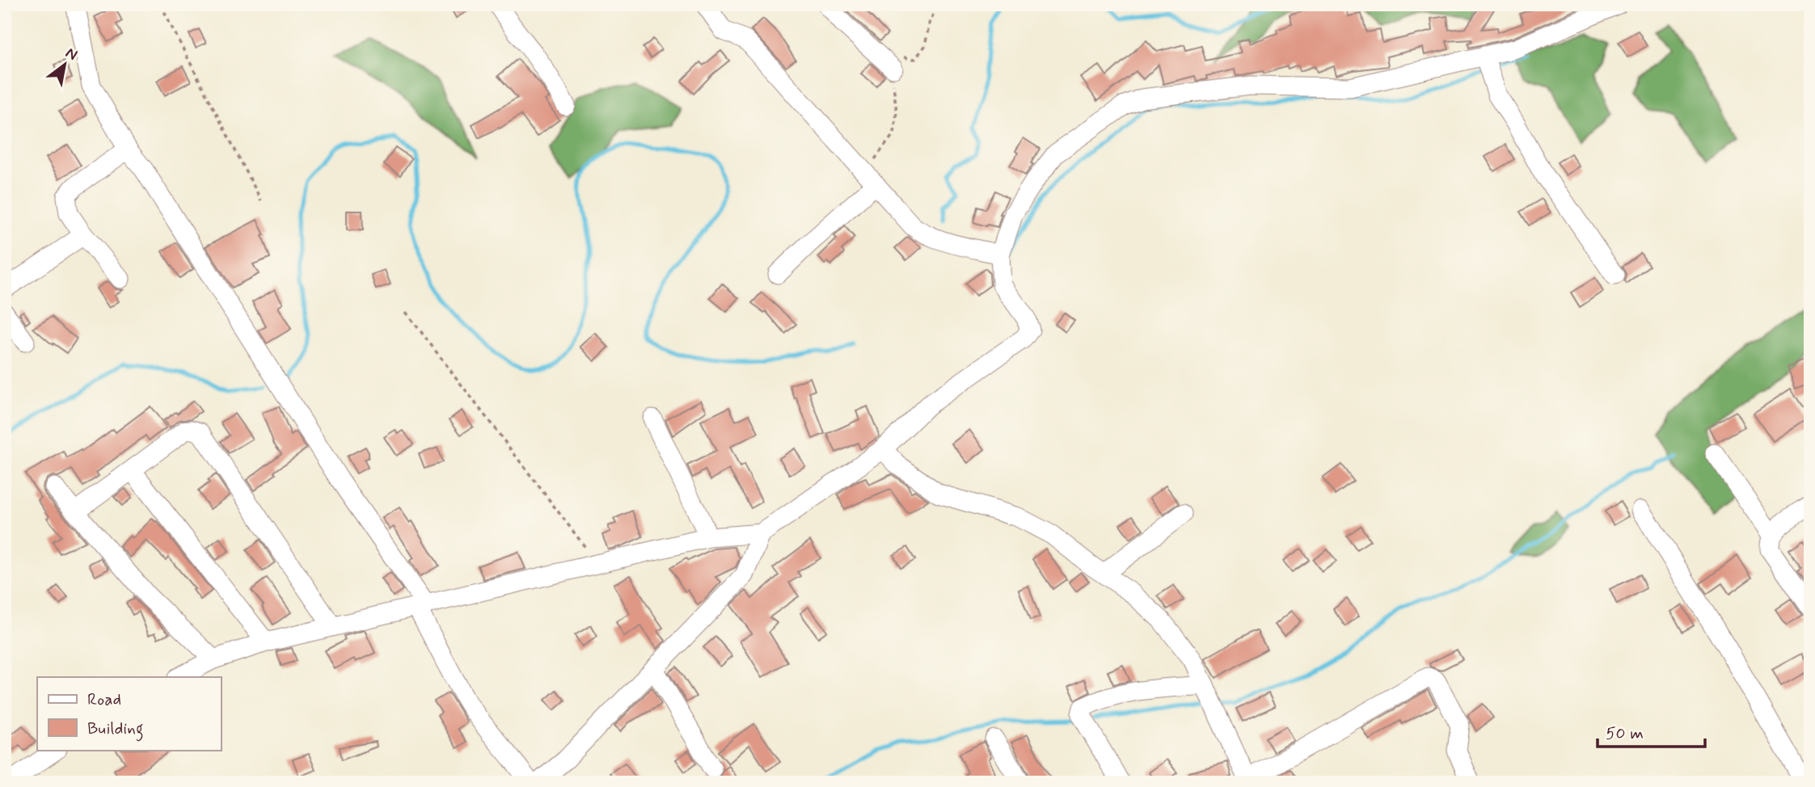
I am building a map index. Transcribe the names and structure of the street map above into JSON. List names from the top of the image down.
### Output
{
  "legend": ["Road", "Building"],
  "scale_bar": "50 m",
  "north": "top right"
}
